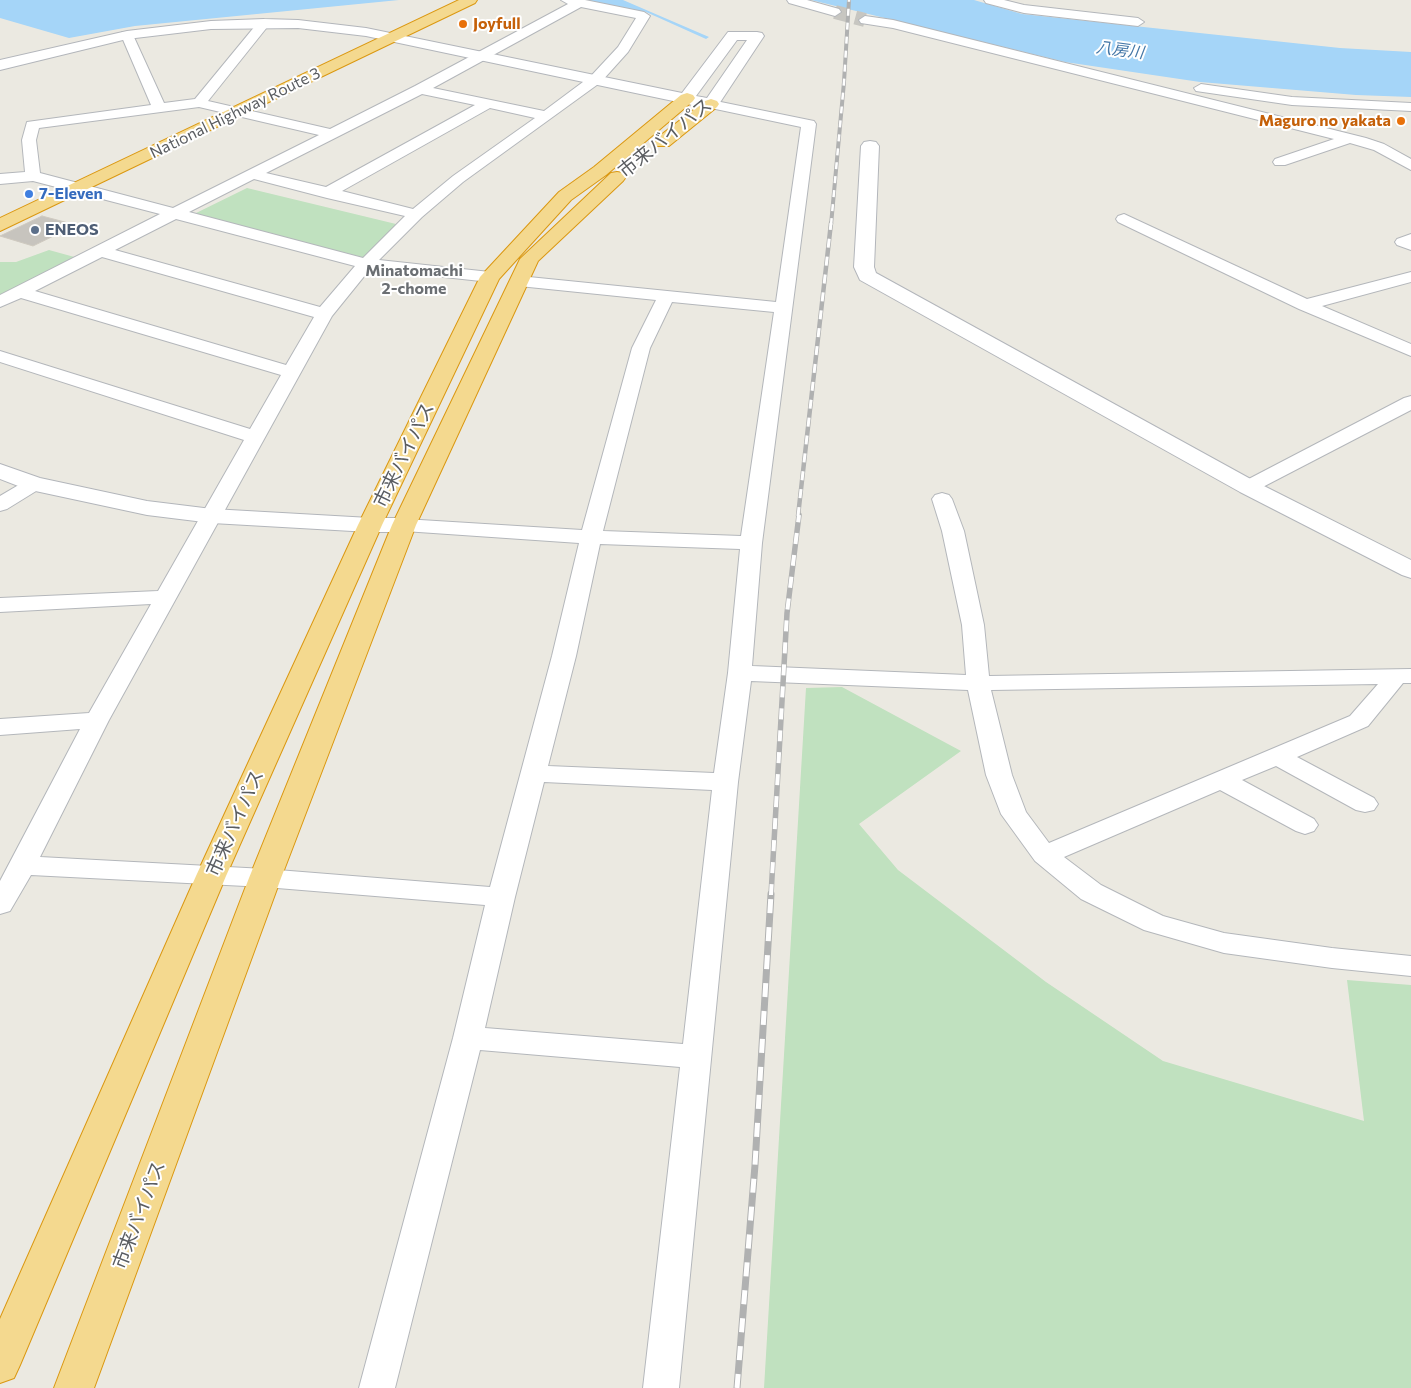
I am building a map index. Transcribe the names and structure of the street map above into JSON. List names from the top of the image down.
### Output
{
  "streets": {
    "highway": ["National Highway Route 3", "市来バイパス"]
  },
  "districts": ["Minatomachi 2-chome"],
  "water": ["八房川"],
  "places": [
    "Joyfull",
    "Maguro no yakata",
    "7-Eleven",
    "ENEOS"
  ]
}
